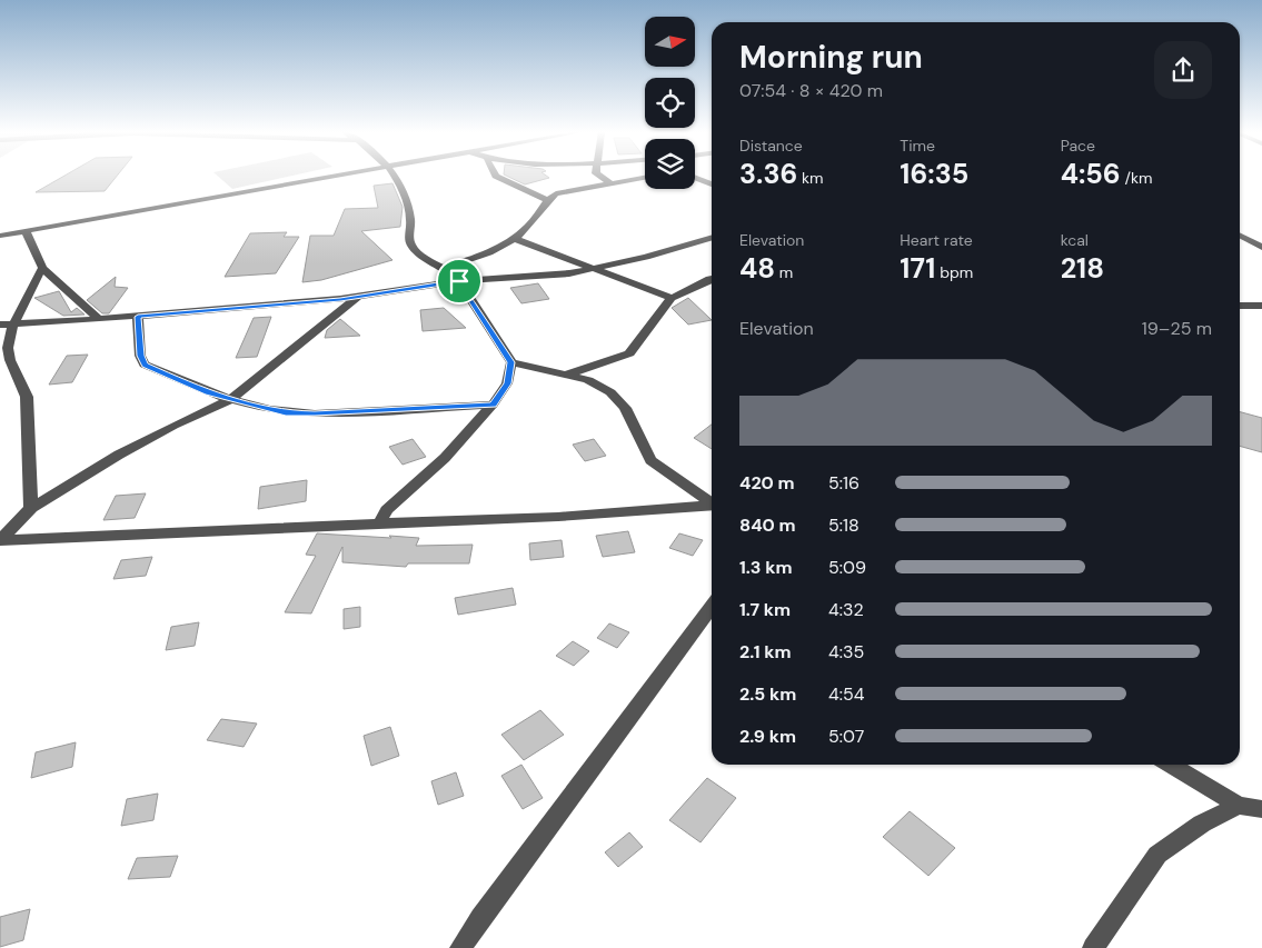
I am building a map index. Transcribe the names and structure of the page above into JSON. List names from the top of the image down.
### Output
{
  "north": "right",
  "page": {
    "heading": ["Morning run", "07:54 · 8 × 420 m"],
    "stats": [
      ["Distance", "3.36 km"],
      ["Time", "16:35"],
      ["Pace", "4:56 /km"],
      ["Elevation", "48 m"],
      ["Heart rate", "171 bpm"],
      ["kcal", "218"]
    ],
    "chart": ["Elevation", "19–25 m"],
    "list": [
      {
        "name": "420 m",
        "note": "5:16"
      },
      {
        "name": "840 m",
        "note": "5:18"
      },
      {
        "name": "1.3 km",
        "note": "5:09"
      },
      {
        "name": "1.7 km",
        "note": "4:32"
      },
      {
        "name": "2.1 km",
        "note": "4:35"
      },
      {
        "name": "2.5 km",
        "note": "4:54"
      },
      {
        "name": "2.9 km",
        "note": "5:07"
      }
    ]
  }
}
